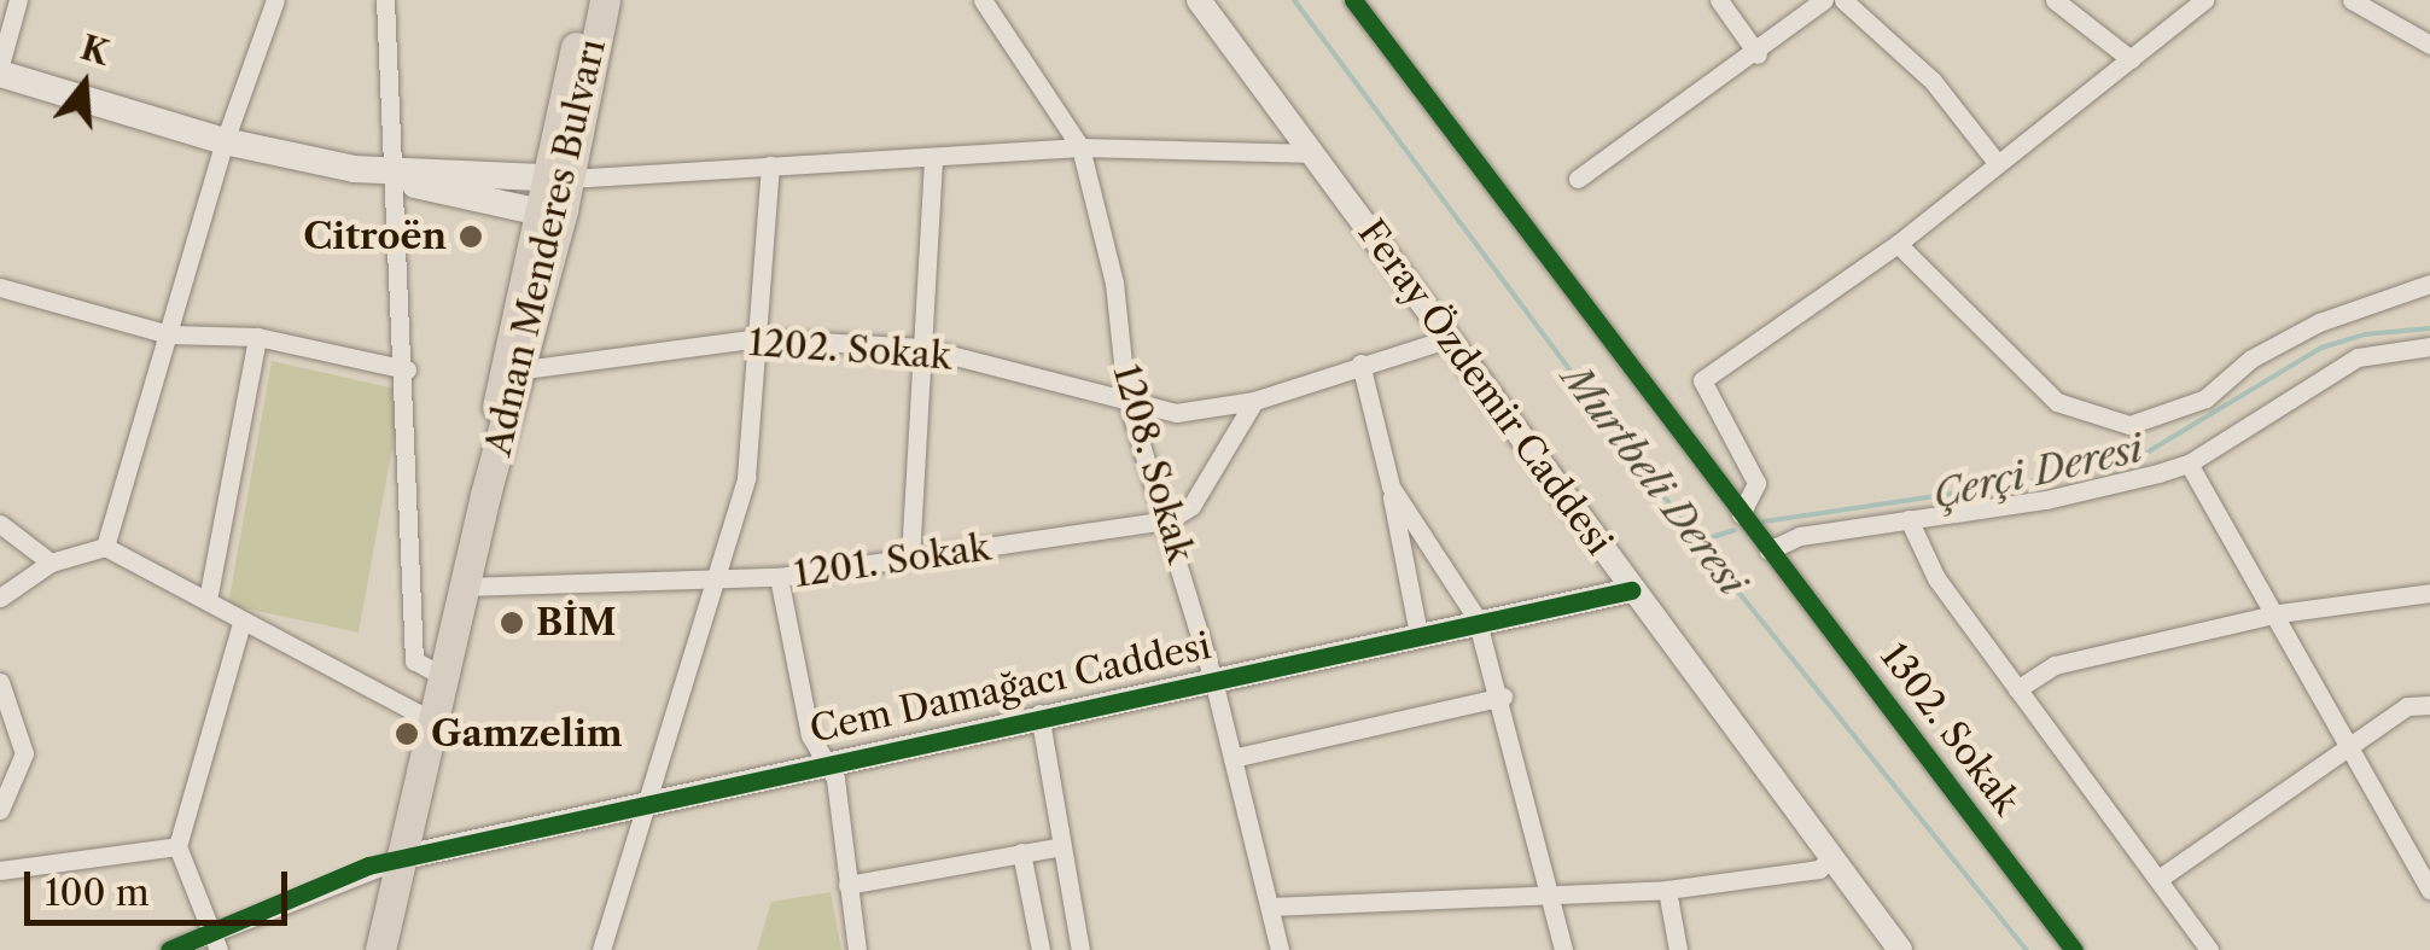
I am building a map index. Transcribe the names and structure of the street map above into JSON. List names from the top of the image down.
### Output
{
  "streets": {
    "main road": ["Adnan Menderes Bulvarı"],
    "street": [
      "1202. Sokak",
      "Feray Özdemir Caddesi",
      "1208. Sokak",
      "1201. Sokak",
      "Cem Damağacı Caddesi",
      "1302. Sokak"
    ]
  },
  "crossings": [
    ["Adnan Menderes Bulvarı", "1202. Sokak"],
    ["Adnan Menderes Bulvarı", "1201. Sokak"],
    ["Adnan Menderes Bulvarı", "Cem Damağacı Caddesi"],
    ["1202. Sokak", "Feray Özdemir Caddesi"],
    ["1202. Sokak", "1208. Sokak"],
    ["Feray Özdemir Caddesi", "Cem Damağacı Caddesi"],
    ["1208. Sokak", "1201. Sokak"],
    ["1208. Sokak", "Cem Damağacı Caddesi"]
  ],
  "water": ["Çerçi Deresi", "Murtbeli Deresi"],
  "places": ["Citroën", "BİM", "Gamzelim"],
  "scale_bar": "100 m",
  "north": "top"
}
